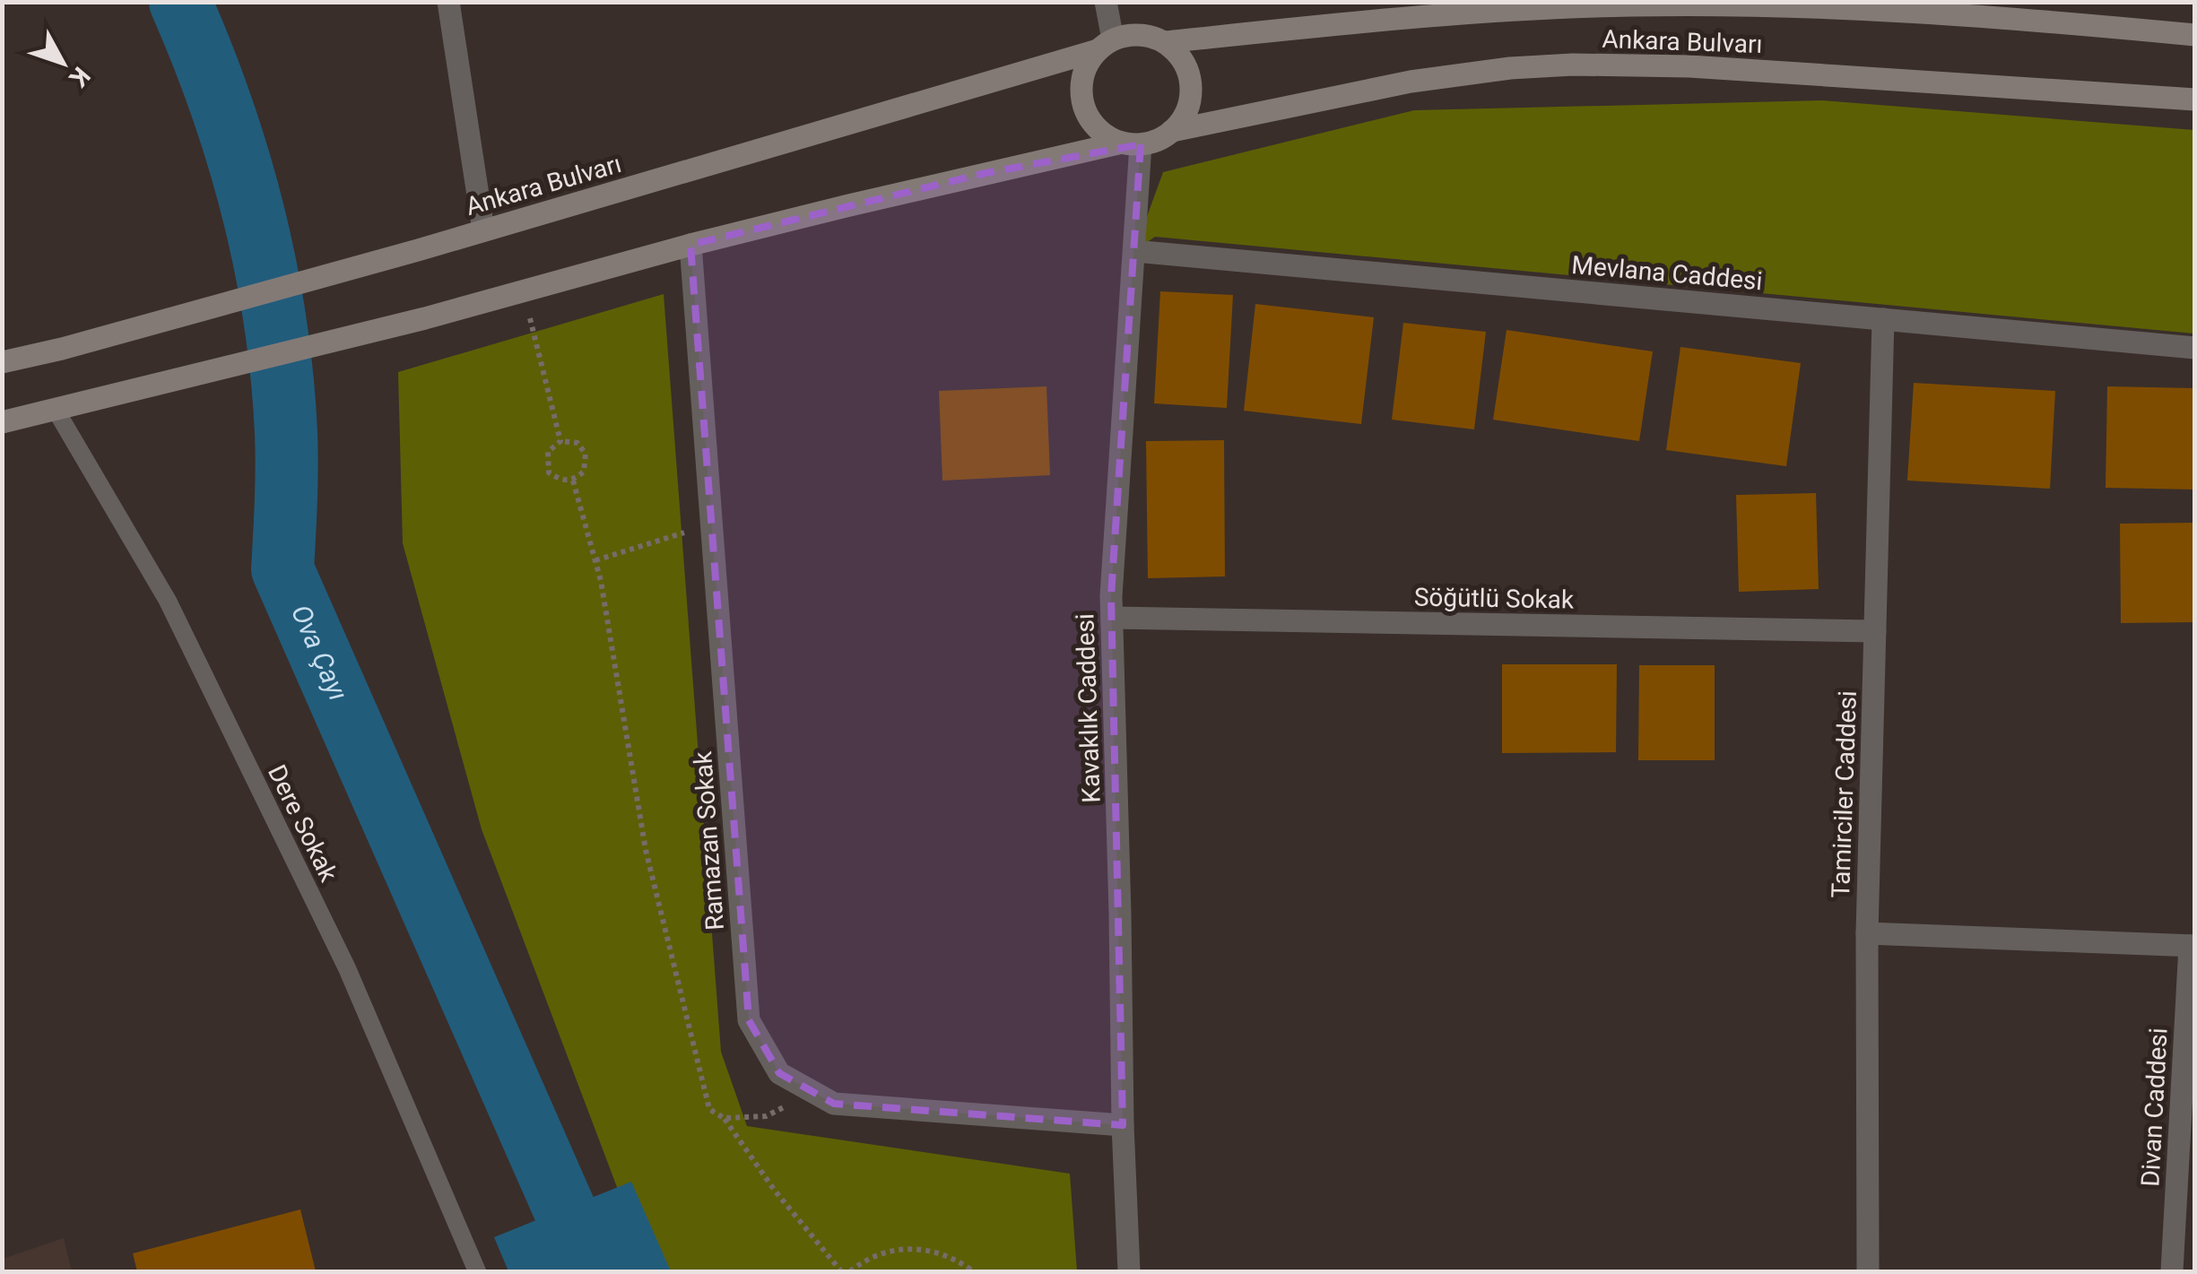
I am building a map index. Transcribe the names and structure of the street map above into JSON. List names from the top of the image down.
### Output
{
  "streets": {
    "main road": ["Ankara Bulvarı"],
    "street": [
      "Mevlana Caddesi",
      "Söğütlü Sokak",
      "Kavaklık Caddesi",
      "Tamirciler Caddesi",
      "Ramazan Sokak",
      "Divan Caddesi"
    ],
    "lane": ["Dere Sokak"]
  },
  "crossings": [
    ["Ankara Bulvarı", "Kavaklık Caddesi"],
    ["Ankara Bulvarı", "Dere Sokak"],
    ["Ankara Bulvarı", "Ramazan Sokak"],
    ["Mevlana Caddesi", "Kavaklık Caddesi"],
    ["Mevlana Caddesi", "Tamirciler Caddesi"],
    ["Söğütlü Sokak", "Kavaklık Caddesi"],
    ["Söğütlü Sokak", "Tamirciler Caddesi"],
    ["Kavaklık Caddesi", "Ramazan Sokak"]
  ],
  "water": ["Ova Çayı"],
  "north": "bottom right"
}
